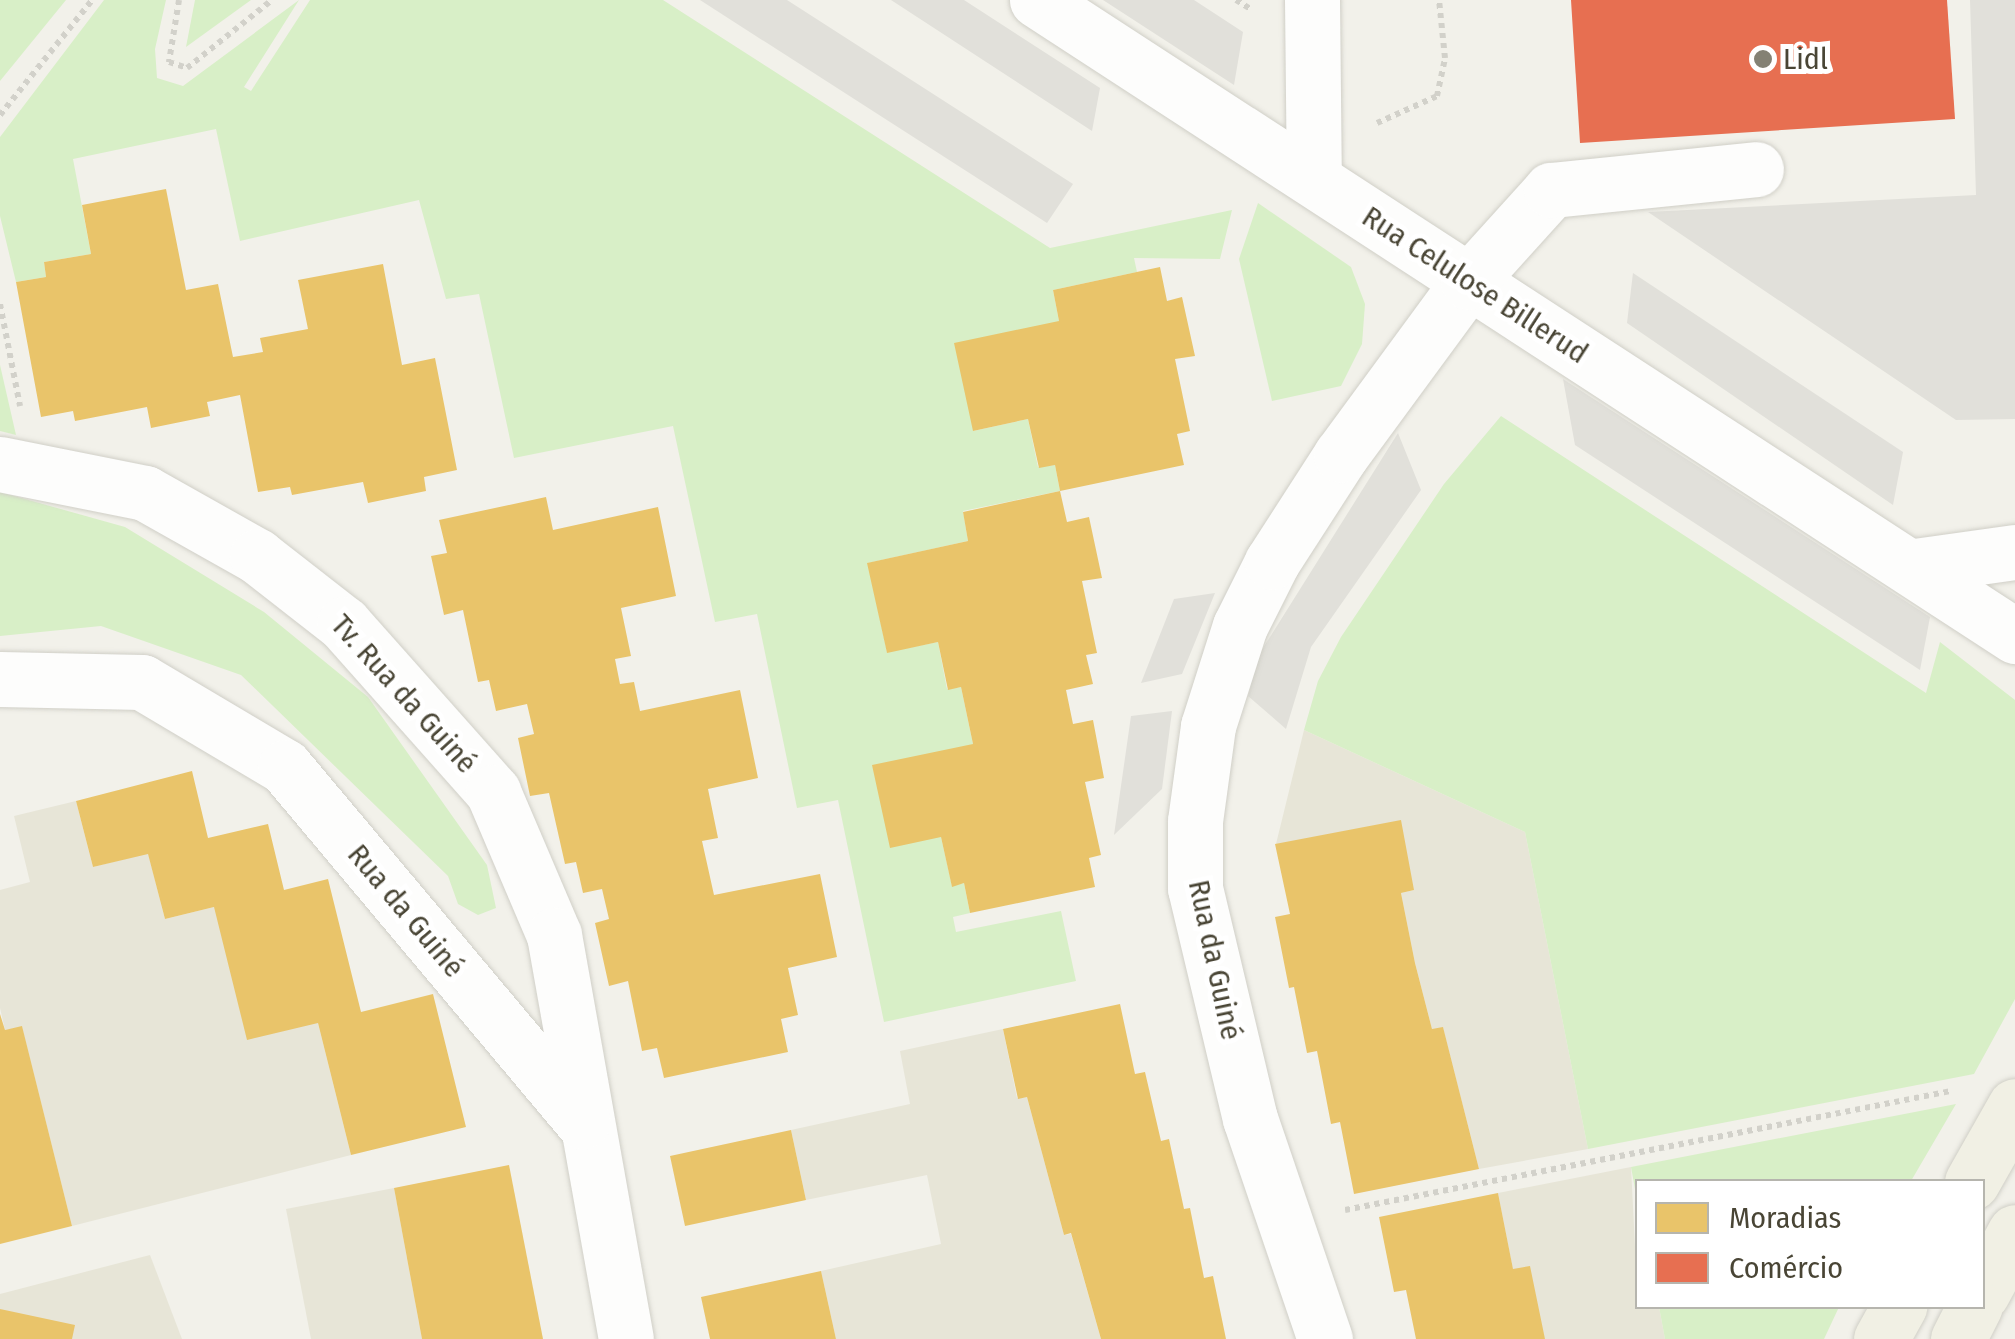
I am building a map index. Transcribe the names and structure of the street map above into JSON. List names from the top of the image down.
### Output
{
  "streets": {
    "street": ["Rua Celulose Billerud", "Tv. Rua da Guiné", "Rua da Guiné"]
  },
  "crossings": [
    ["Rua Celulose Billerud", "Rua da Guiné"],
    ["Tv. Rua da Guiné", "Rua da Guiné"]
  ],
  "places": ["Lidl"],
  "legend": ["Moradias", "Comércio"]
}
